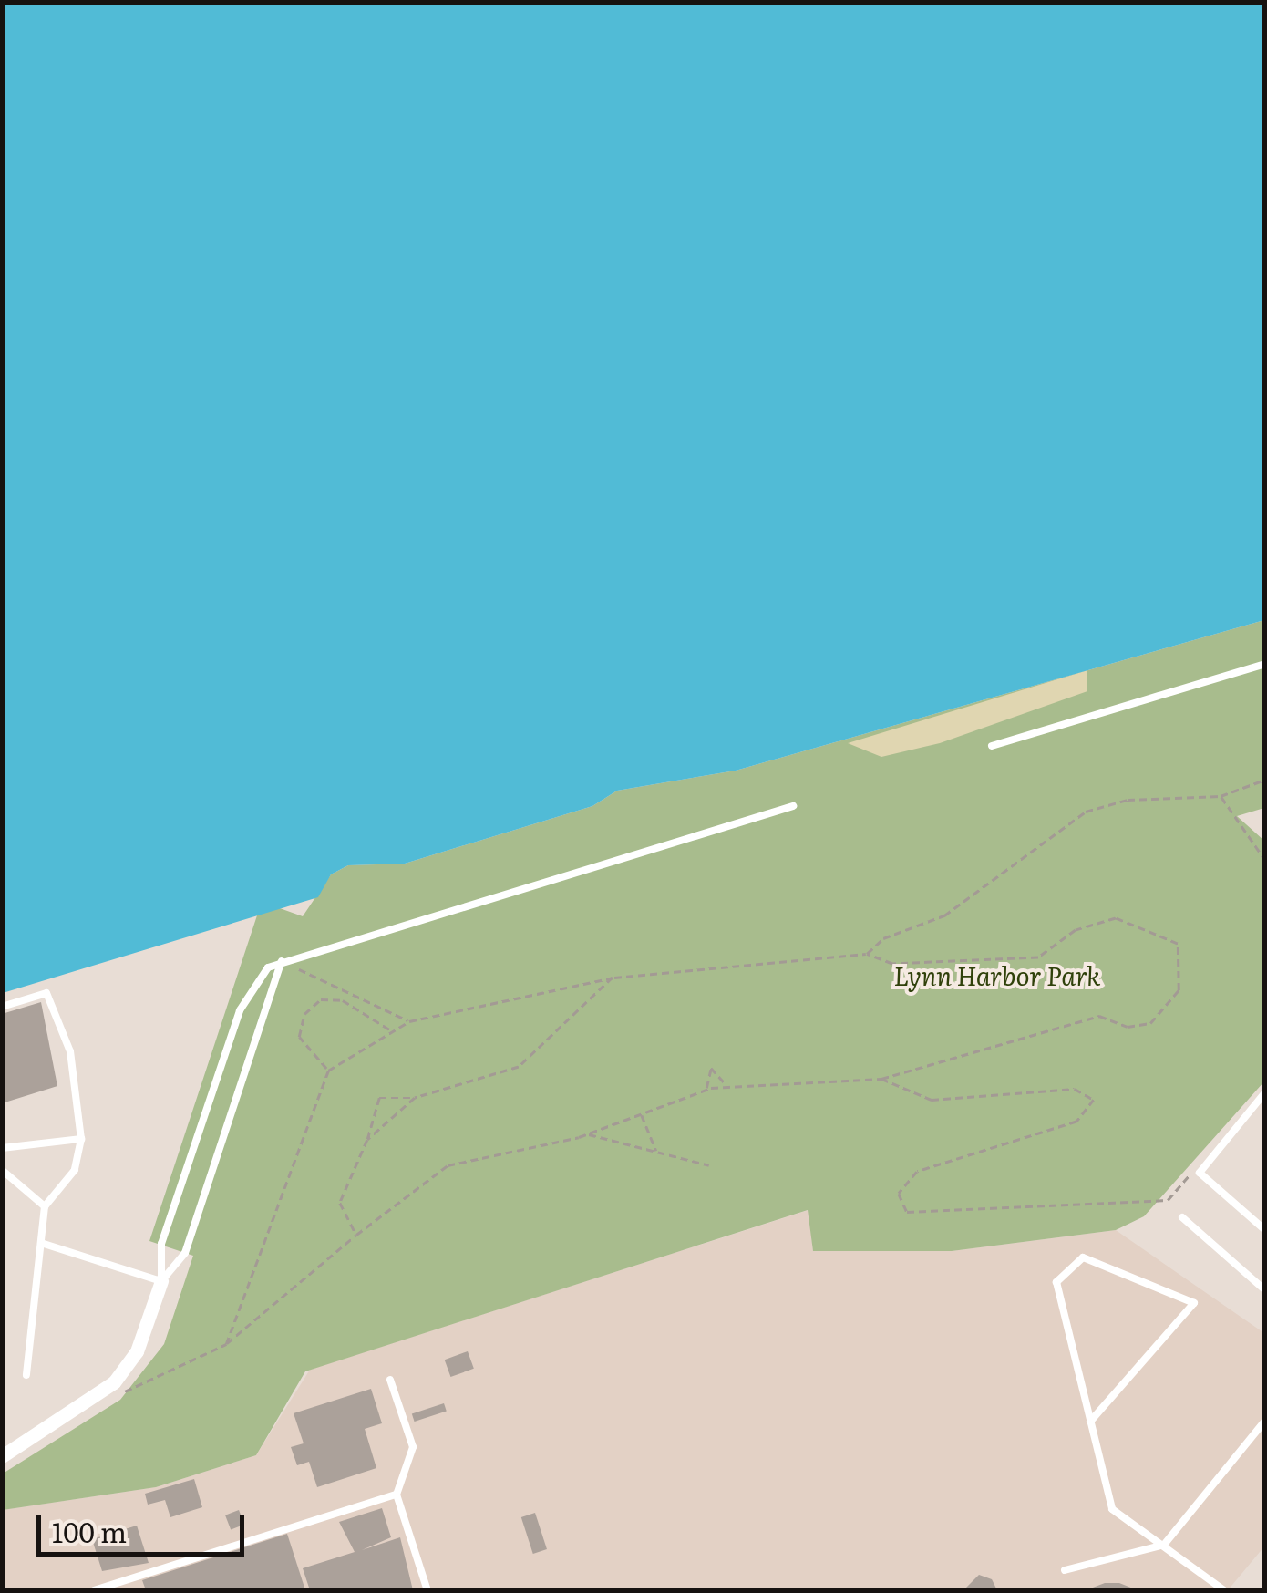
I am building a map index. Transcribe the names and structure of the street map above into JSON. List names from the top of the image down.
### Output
{
  "parks": ["Lynn Harbor Park"],
  "scale_bar": "100 m"
}
